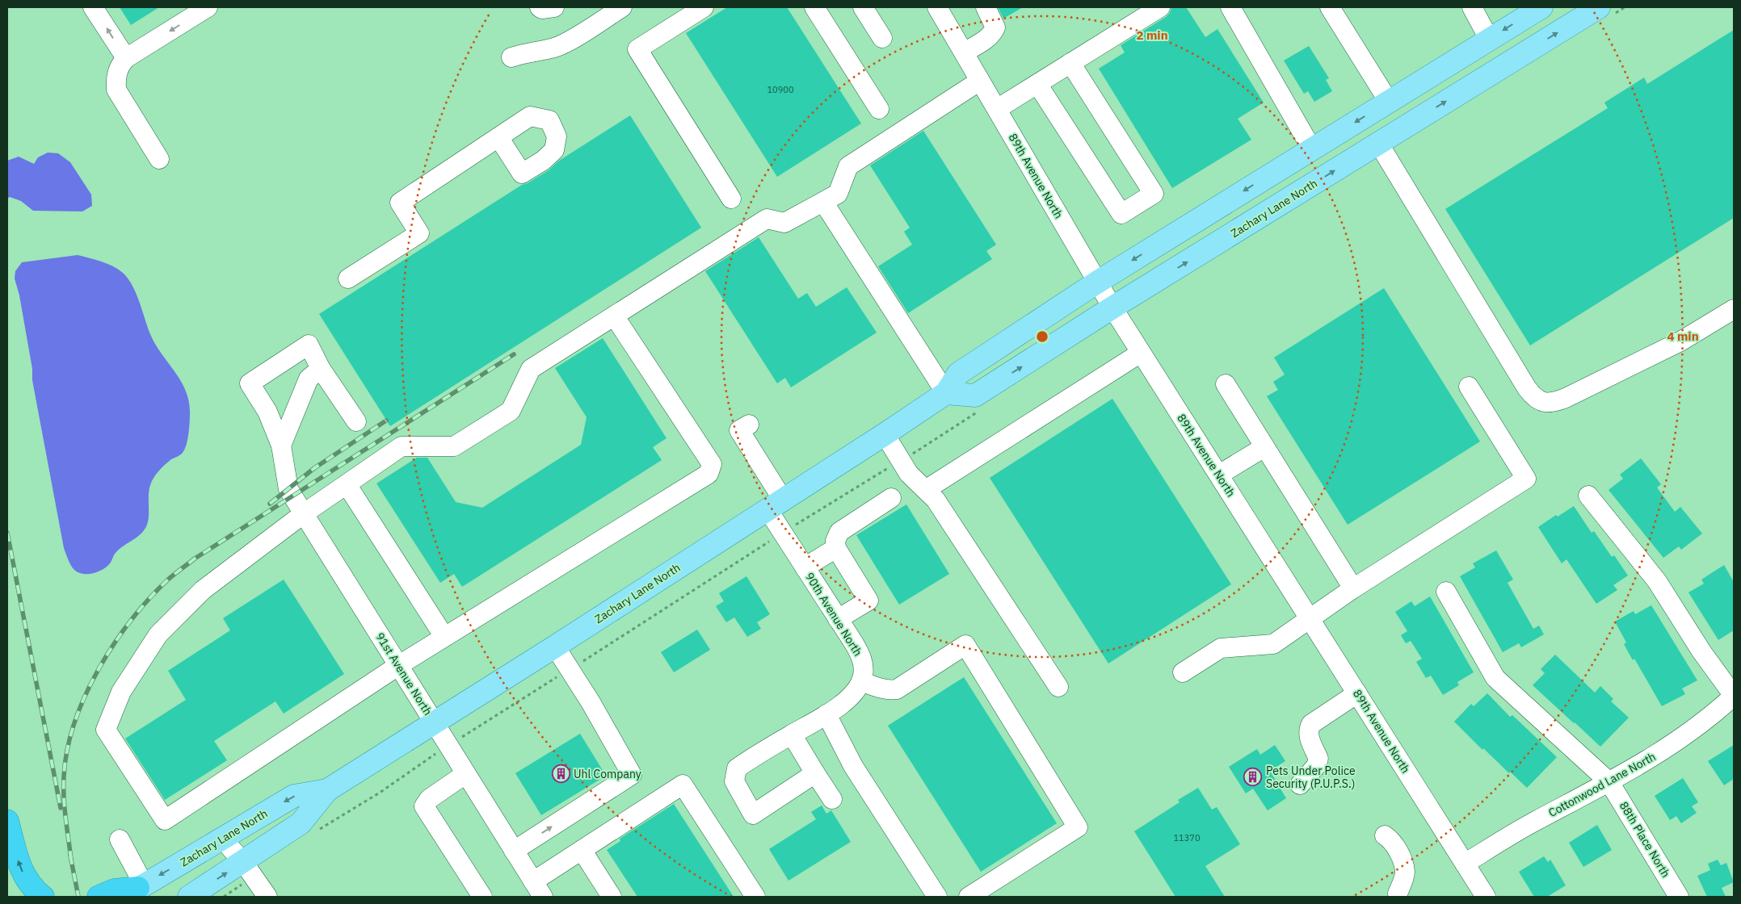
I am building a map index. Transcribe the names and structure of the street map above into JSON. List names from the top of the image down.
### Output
{
  "streets": {
    "main road": ["Zachary Lane North"],
    "street": [
      "89th Avenue North",
      "90th Avenue North",
      "91st Avenue North",
      "Cottonwood Lane North",
      "88th Place North"
    ]
  },
  "crossings": [
    ["89th Avenue North", "Zachary Lane North"],
    ["89th Avenue North", "Cottonwood Lane North"],
    ["Zachary Lane North", "90th Avenue North"],
    ["Zachary Lane North", "91st Avenue North"],
    ["Cottonwood Lane North", "88th Place North"]
  ],
  "places": {
    "building": ["Uhl Company", "Pets Under Police Security (P.U.P.S.)"]
  },
  "house_numbers": ["10900", "11370"],
  "rings": ["2 min", "4 min"]
}
